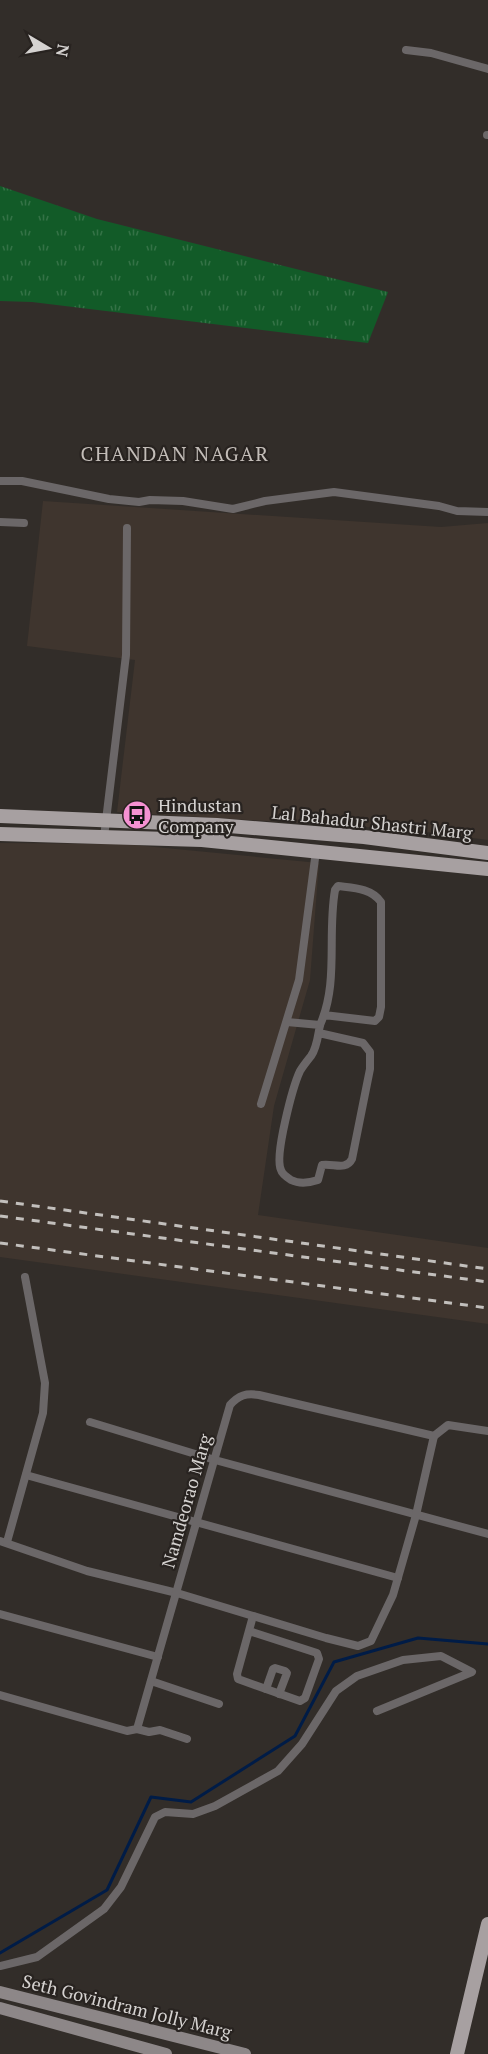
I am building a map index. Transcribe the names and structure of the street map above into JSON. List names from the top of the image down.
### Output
{
  "streets": {
    "main road": ["Lal Bahadur Shastri Marg"],
    "street": ["Namdeorao Marg", "Seth Govindram Jolly Marg"]
  },
  "districts": ["CHANDAN NAGAR"],
  "places": {
    "bus stop": ["Hindustan Company"]
  },
  "north": "right"
}
